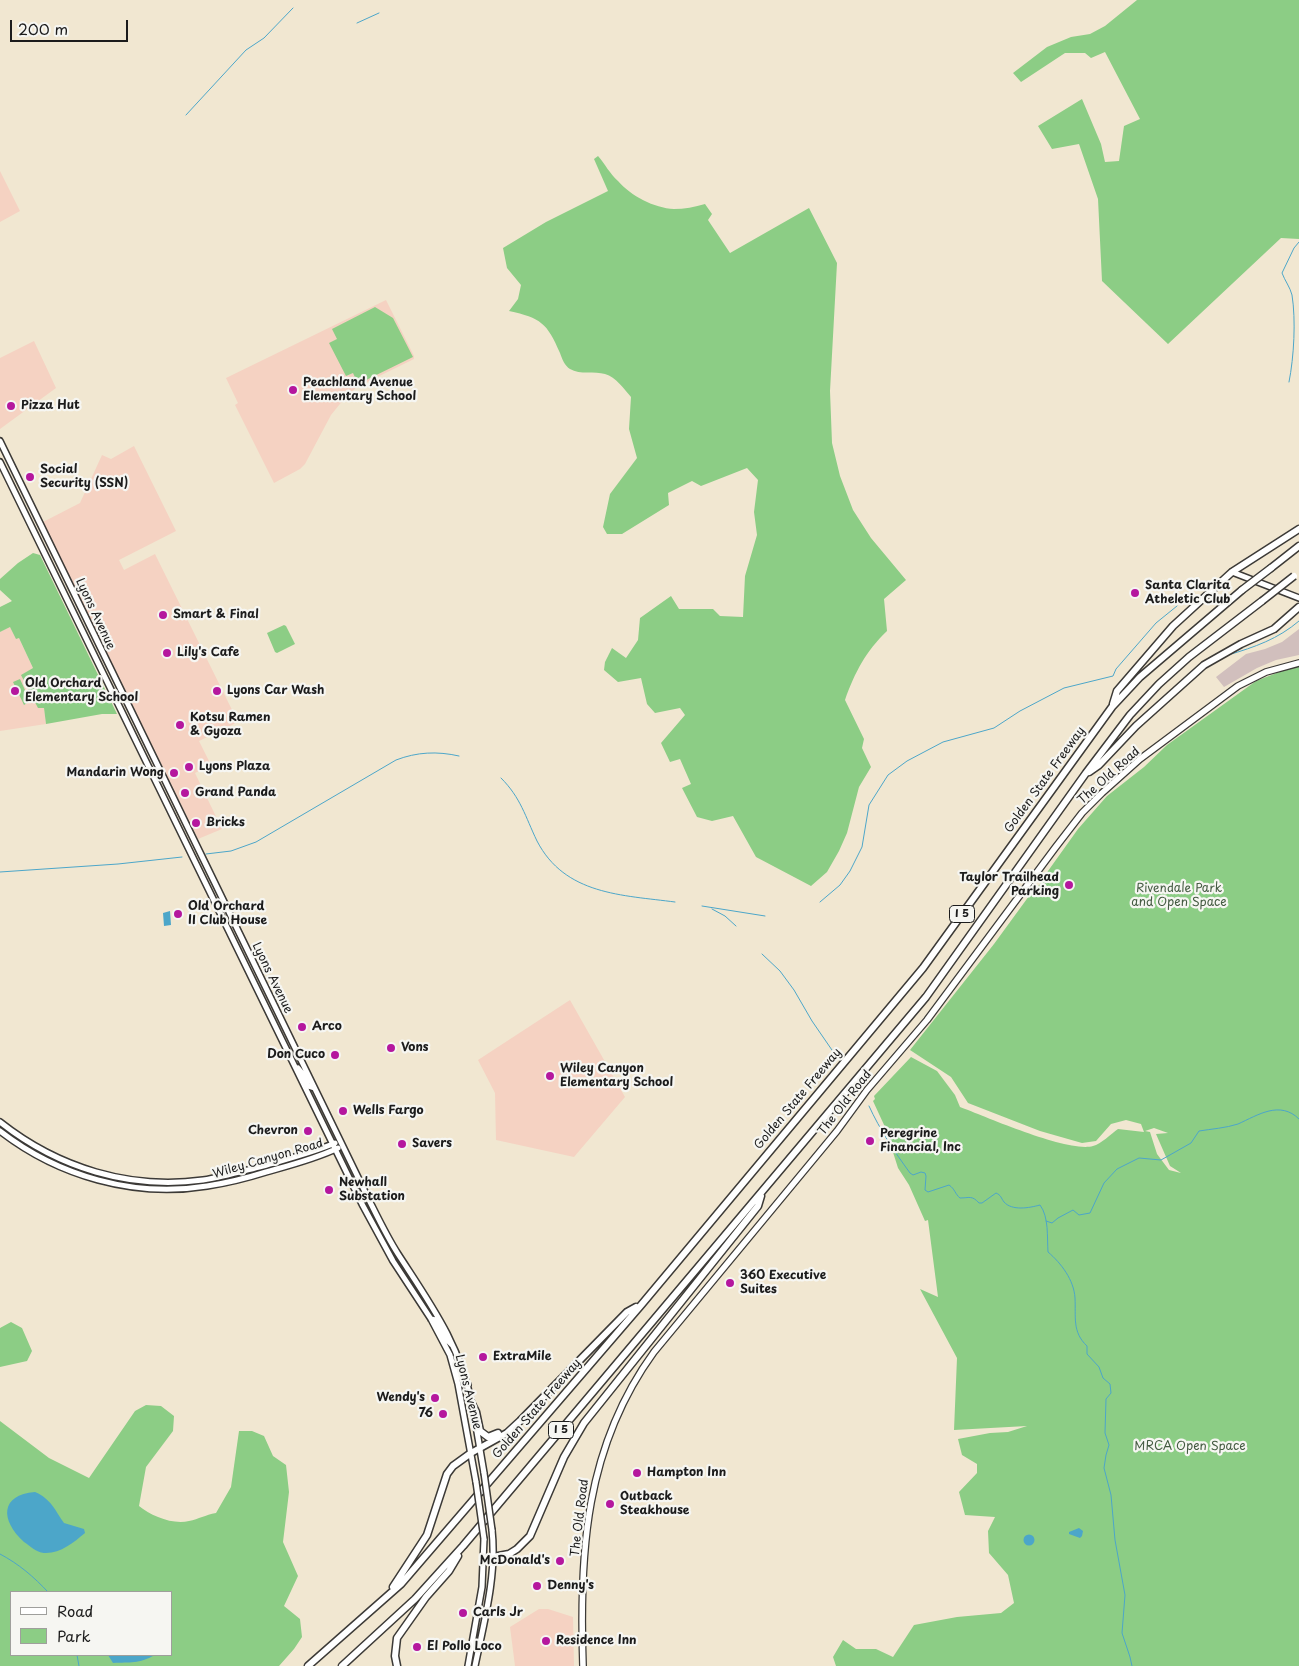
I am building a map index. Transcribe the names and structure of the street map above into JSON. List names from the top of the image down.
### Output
{
  "streets": {
    "highway": ["Golden State Freeway", "I 5"],
    "main road": ["Lyons Avenue", "The Old Road", "Wiley Canyon Road"]
  },
  "crossings": [
    ["Lyons Avenue", "Wiley Canyon Road"]
  ],
  "parks": ["Rivendale Park and Open Space", "MRCA Open Space"],
  "places": [
    "Peachland Avenue Elementary School",
    "Pizza Hut",
    "Social Security (SSN)",
    "Santa Clarita Atheletic Club",
    "Smart & Final",
    "Lily's Cafe",
    "Old Orchard Elementary School",
    "Lyons Car Wash",
    "Kotsu Ramen & Gyoza",
    "Lyons Plaza",
    "Mandarin Wong",
    "Grand Panda",
    "Bricks",
    "Taylor Trailhead Parking",
    "Old Orchard II Club House",
    "Arco",
    "Vons",
    "Don Cuco",
    "Wiley Canyon Elementary School",
    "Wells Fargo",
    "Chevron",
    "Peregrine Financial, Inc",
    "Savers",
    "Newhall Substation",
    "360 Executive Suites",
    "ExtraMile",
    "Wendy's",
    "76",
    "Hampton Inn",
    "Outback Steakhouse",
    "McDonald's",
    "Denny's",
    "Carls Jr",
    "Residence Inn",
    "El Pollo Loco"
  ],
  "legend": ["Road", "Park"],
  "scale_bar": "200 m"
}
